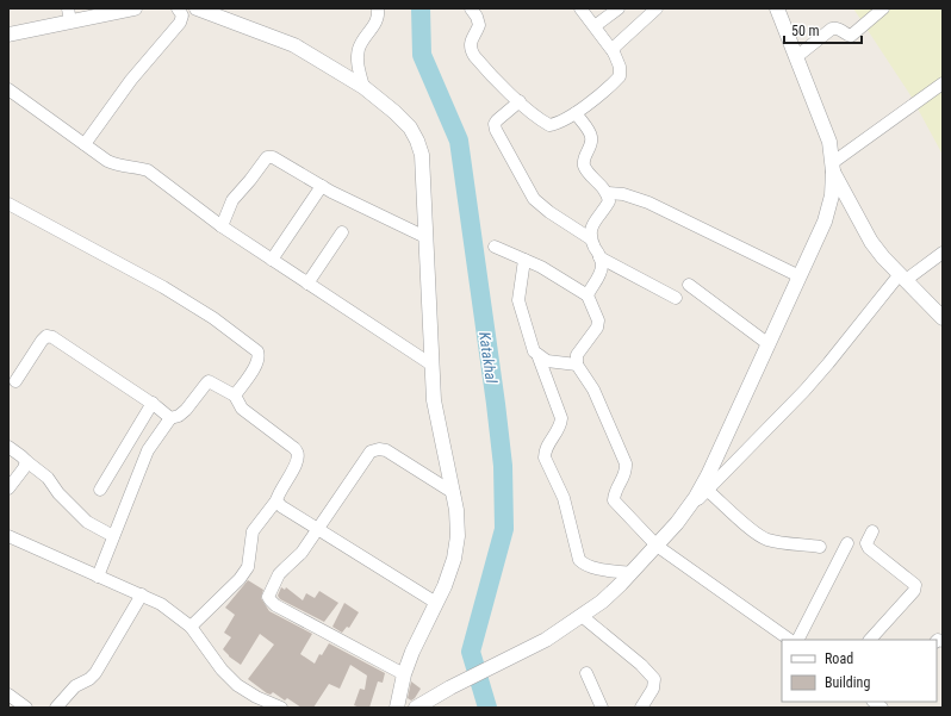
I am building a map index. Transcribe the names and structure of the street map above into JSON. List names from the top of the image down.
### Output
{
  "water": ["Katakhal"],
  "legend": ["Road", "Building"],
  "scale_bar": "50 m"
}
